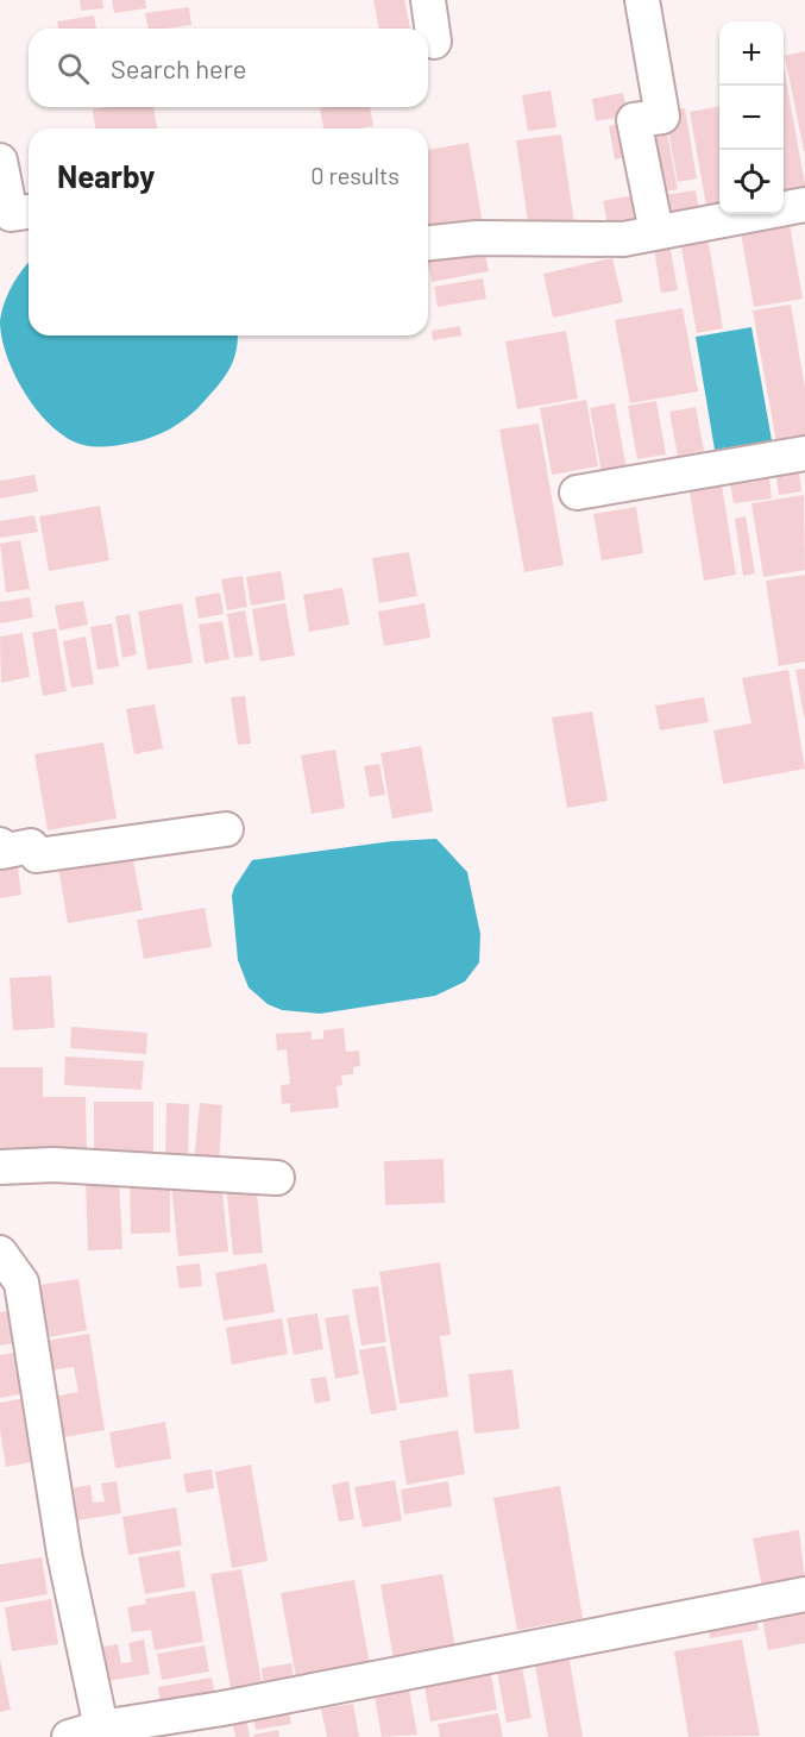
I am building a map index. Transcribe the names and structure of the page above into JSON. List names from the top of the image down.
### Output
{
  "page": {
    "map_buttons": ["+", "−"],
    "search": "Search here",
    "heading": ["Nearby", "0 results"]
  }
}
